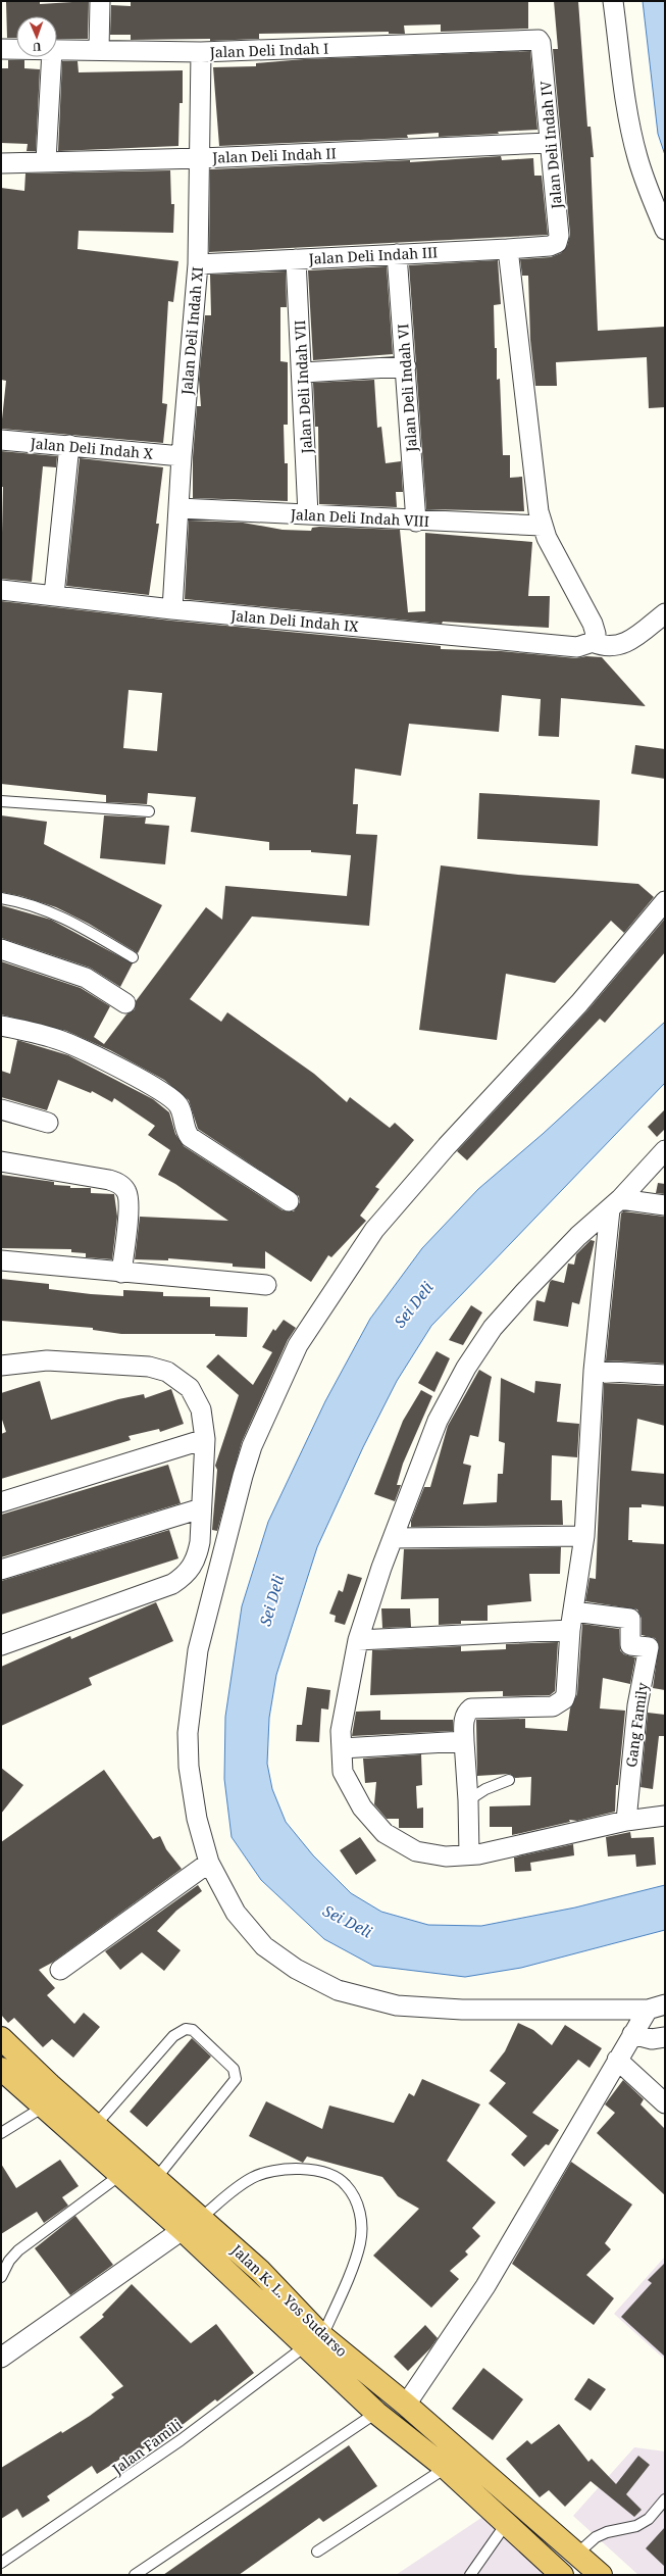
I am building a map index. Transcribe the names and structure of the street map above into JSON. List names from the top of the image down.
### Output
{
  "streets": {
    "highway": ["Jalan K. L. Yos Sudarso"],
    "street": [
      "Jalan Deli Indah I",
      "Jalan Deli Indah IV",
      "Jalan Deli Indah II",
      "Jalan Deli Indah III",
      "Jalan Deli Indah XI",
      "Jalan Deli Indah VII",
      "Jalan Deli Indah VI",
      "Jalan Deli Indah X",
      "Jalan Deli Indah VIII",
      "Jalan Deli Indah IX",
      "Gang Family"
    ],
    "lane": ["Jalan Famili"]
  },
  "crossings": [
    ["Jalan Deli Indah I", "Jalan Deli Indah IV"],
    ["Jalan Deli Indah I", "Jalan Deli Indah XI"],
    ["Jalan Deli Indah IV", "Jalan Deli Indah II"],
    ["Jalan Deli Indah IV", "Jalan Deli Indah III"],
    ["Jalan Deli Indah II", "Jalan Deli Indah XI"],
    ["Jalan Deli Indah III", "Jalan Deli Indah XI"],
    ["Jalan Deli Indah III", "Jalan Deli Indah VII"],
    ["Jalan Deli Indah III", "Jalan Deli Indah VI"],
    ["Jalan Deli Indah XI", "Jalan Deli Indah X"],
    ["Jalan Deli Indah XI", "Jalan Deli Indah VIII"],
    ["Jalan Deli Indah XI", "Jalan Deli Indah IX"],
    ["Jalan Deli Indah VII", "Jalan Deli Indah VIII"],
    ["Jalan Deli Indah VI", "Jalan Deli Indah VIII"],
    ["Jalan K. L. Yos Sudarso", "Jalan Famili"]
  ],
  "water": ["Sei Deli"],
  "north": "bottom"
}
